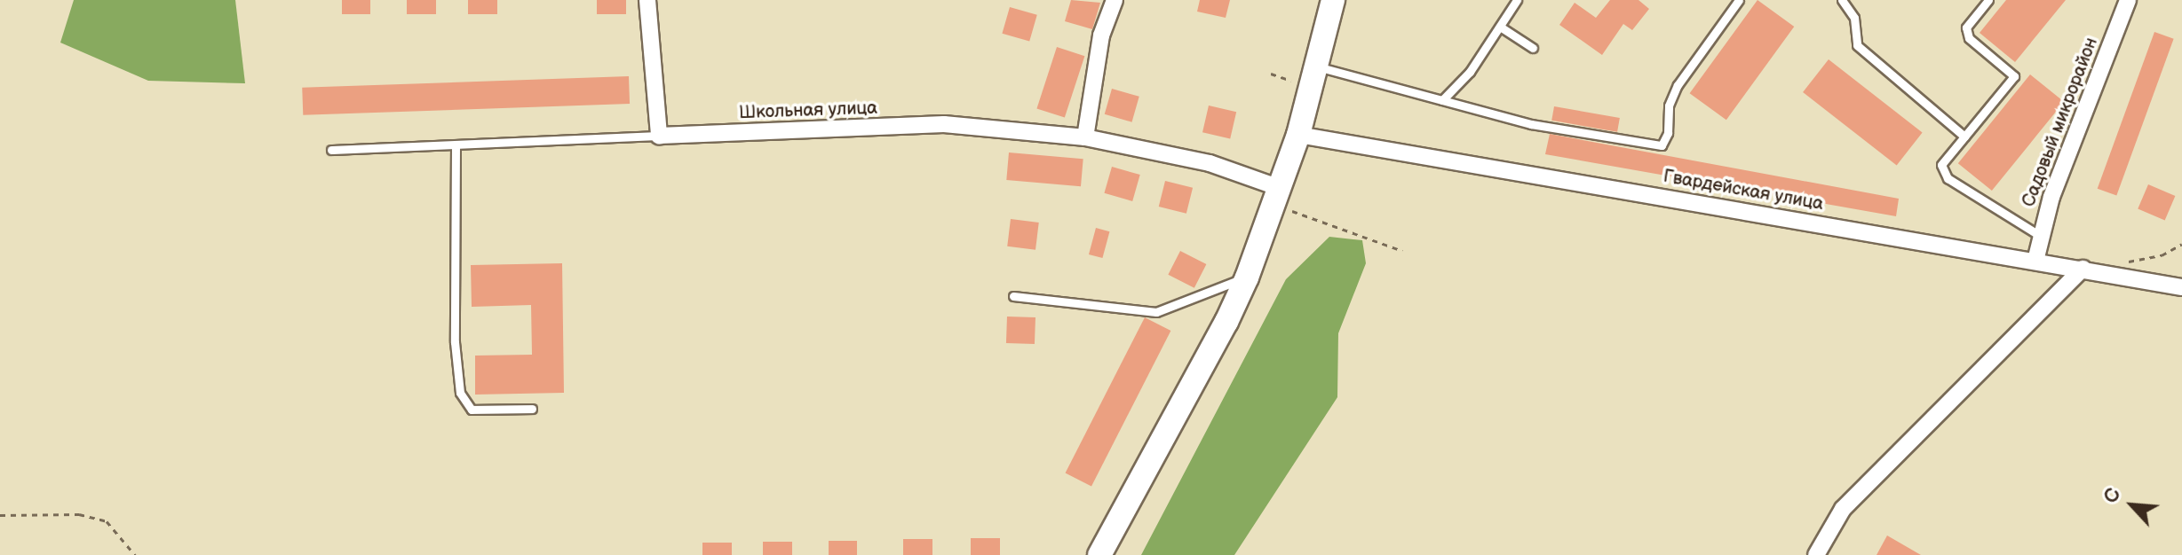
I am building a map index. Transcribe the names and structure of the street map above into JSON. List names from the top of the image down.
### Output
{
  "streets": {
    "street": ["Школьная улица", "Садовый микрорайон", "Гвардейская улица"]
  },
  "crossings": [
    ["Садовый микрорайон", "Гвардейская улица"]
  ],
  "north": "top left"
}
